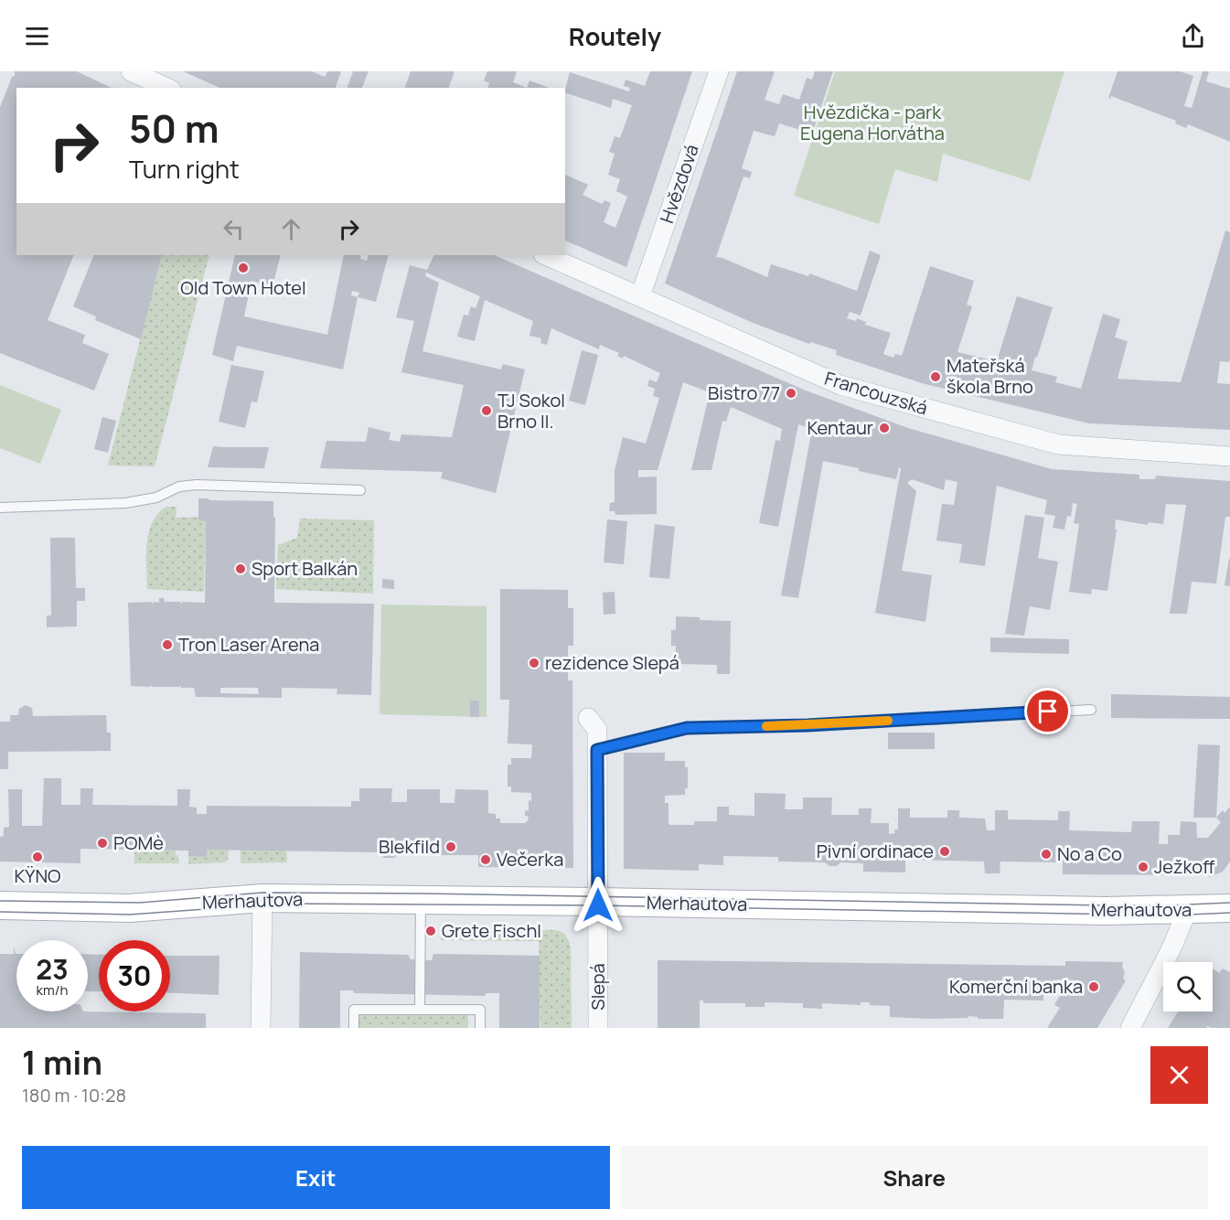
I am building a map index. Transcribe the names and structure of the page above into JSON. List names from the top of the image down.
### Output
{
  "streets": {
    "street": [
      "Hvězdová",
      "Francouzská",
      "Merhautova",
      "Slepá"
    ]
  },
  "crossings": [
    ["Hvězdová", "Francouzská"],
    ["Merhautova", "Slepá"]
  ],
  "parks": ["Hvězdička - park Eugena Horvátha"],
  "places": [
    "Old Town Hotel",
    "Mateřská škola Brno",
    "Bistro 77",
    "TJ Sokol Brno II.",
    "Kentaur",
    "Sport Balkán",
    "Tron Laser Arena",
    "rezidence Slepá",
    "POMè",
    "Blekfild",
    "Pivní ordinace",
    "No a Co",
    "KŸNO",
    "Večerka",
    "Ježkoff",
    "Grete Fischl",
    "Komerční banka"
  ],
  "page": {
    "header": "Routely",
    "turn": ["50 m", "Turn right"],
    "speed": "23 km/h",
    "limit": "30",
    "heading": ["1 min", "180 m · 10:28"],
    "buttons": ["Exit", "Share"]
  }
}
